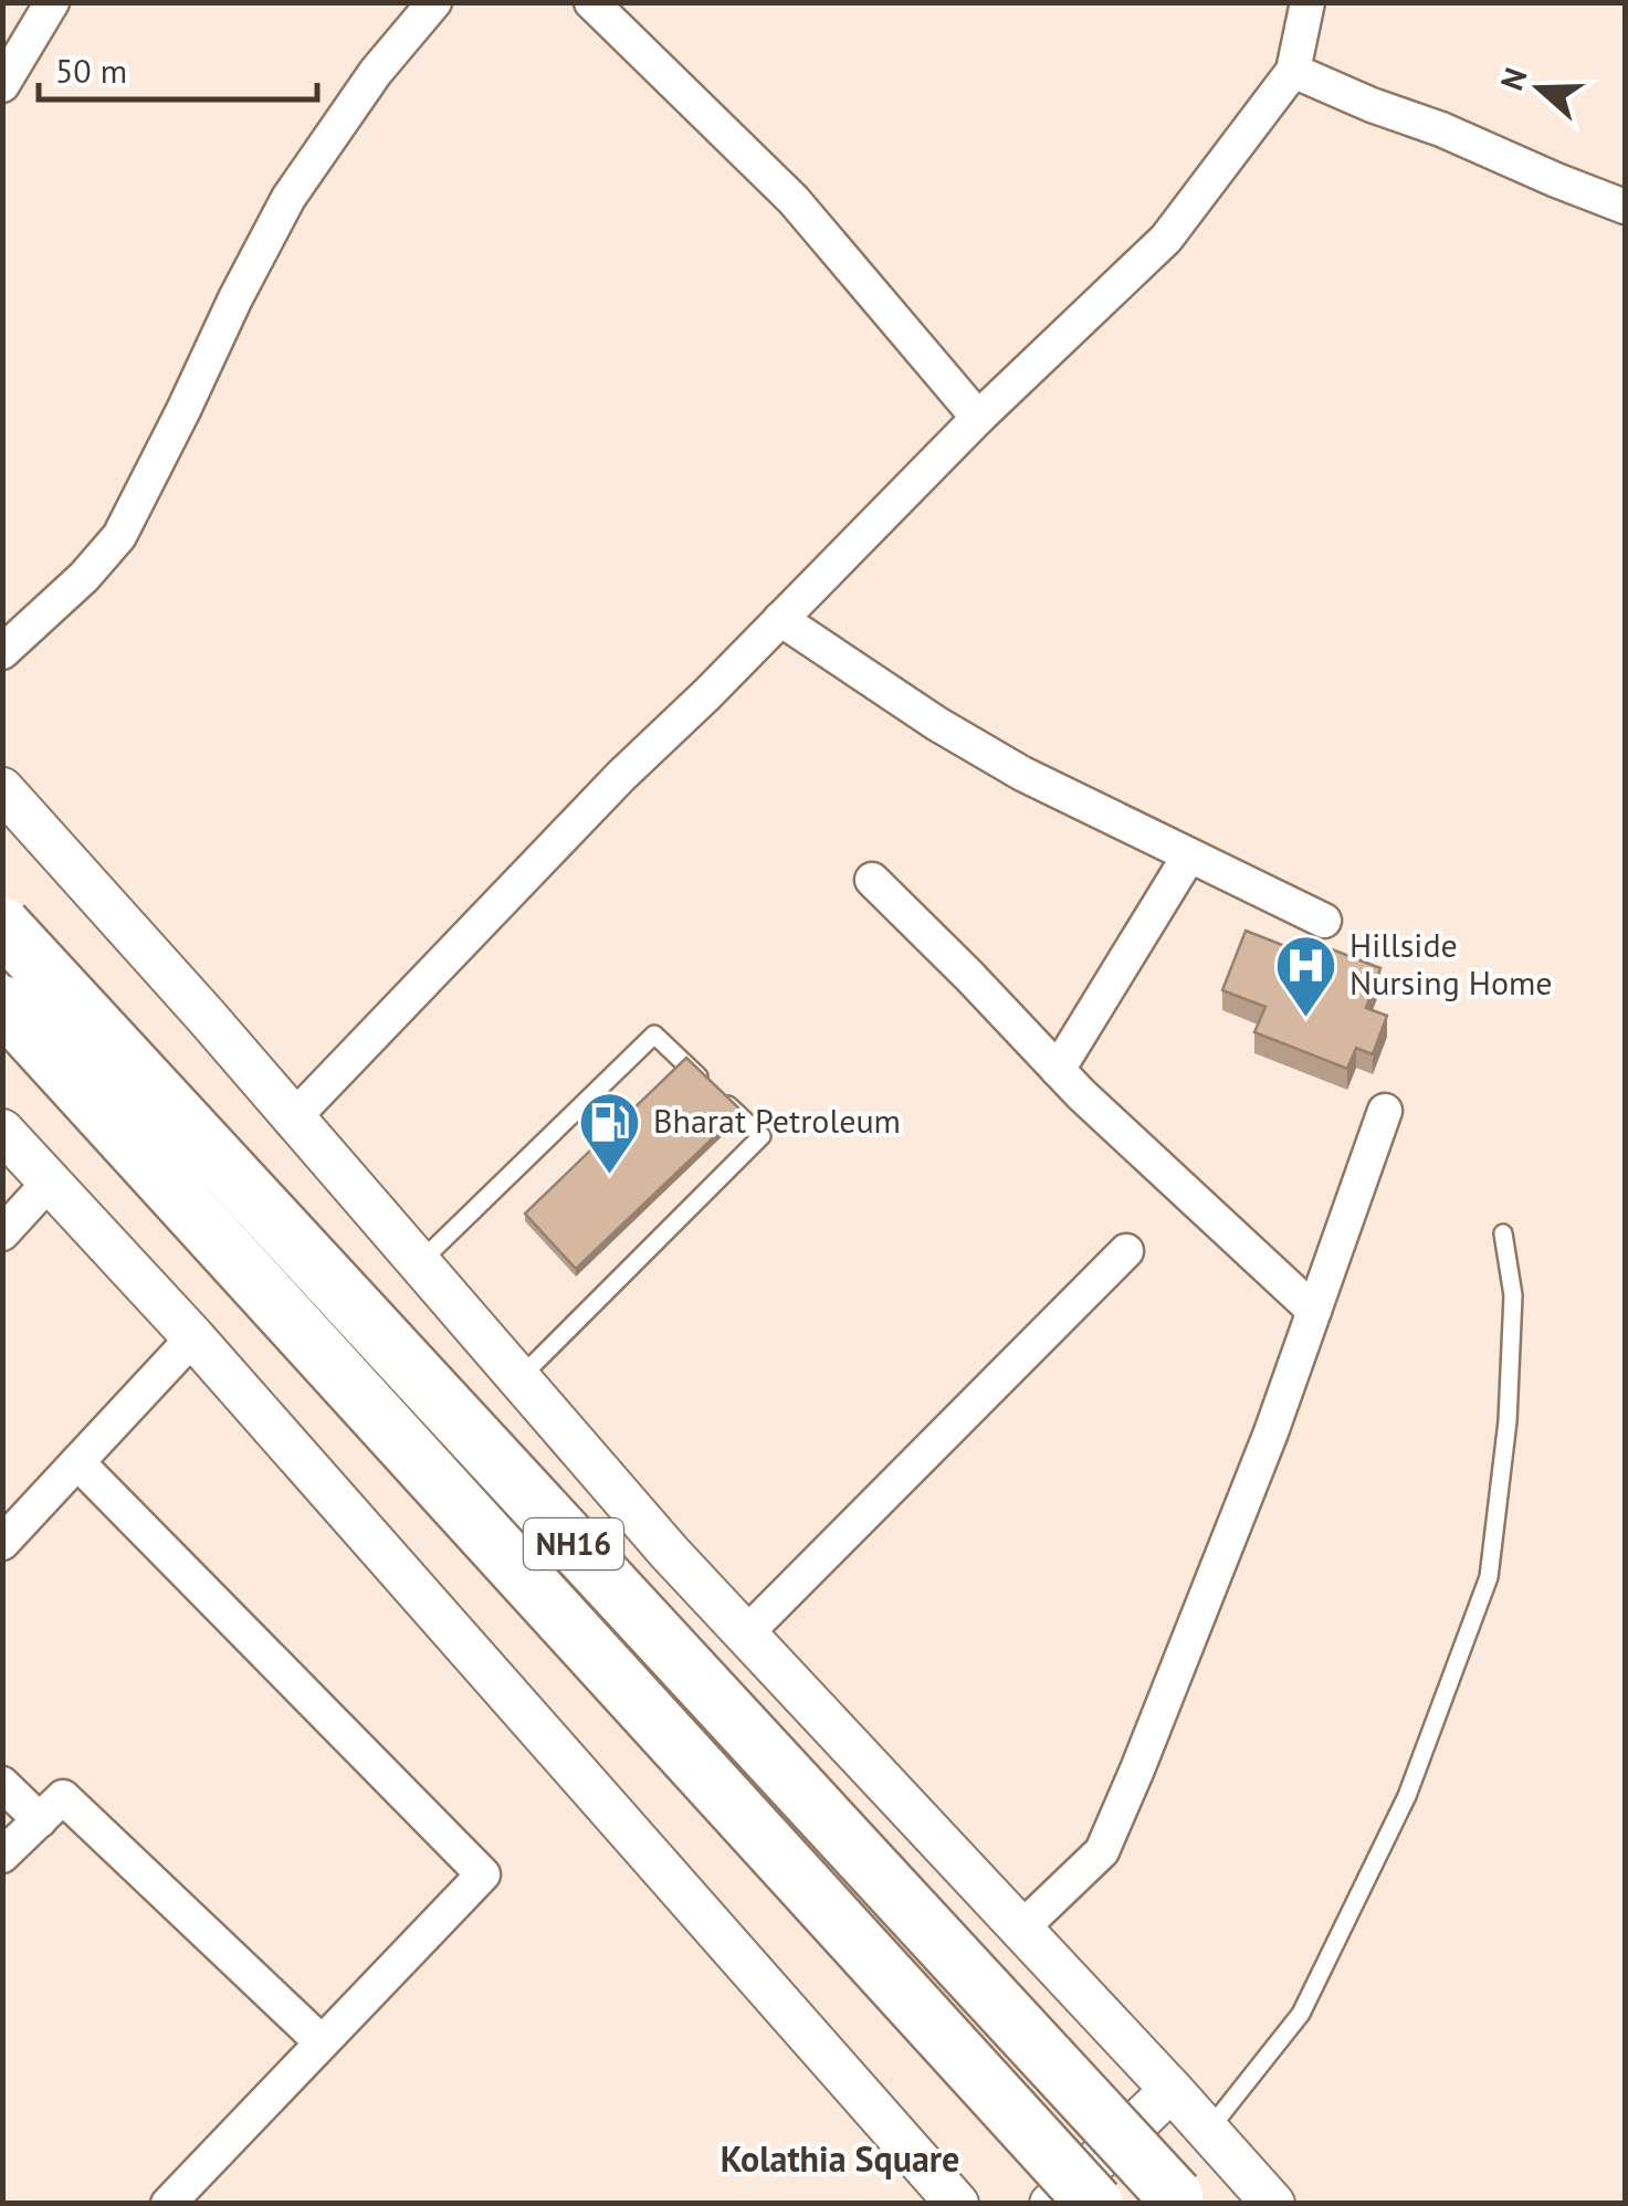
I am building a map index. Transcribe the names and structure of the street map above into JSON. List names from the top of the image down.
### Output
{
  "streets": {
    "highway": ["NH16"]
  },
  "districts": ["Kolathia Square"],
  "places": {
    "hospital": ["Hillside Nursing Home"],
    "fuel station": ["Bharat Petroleum"]
  },
  "scale_bar": "50 m",
  "north": "left"
}
